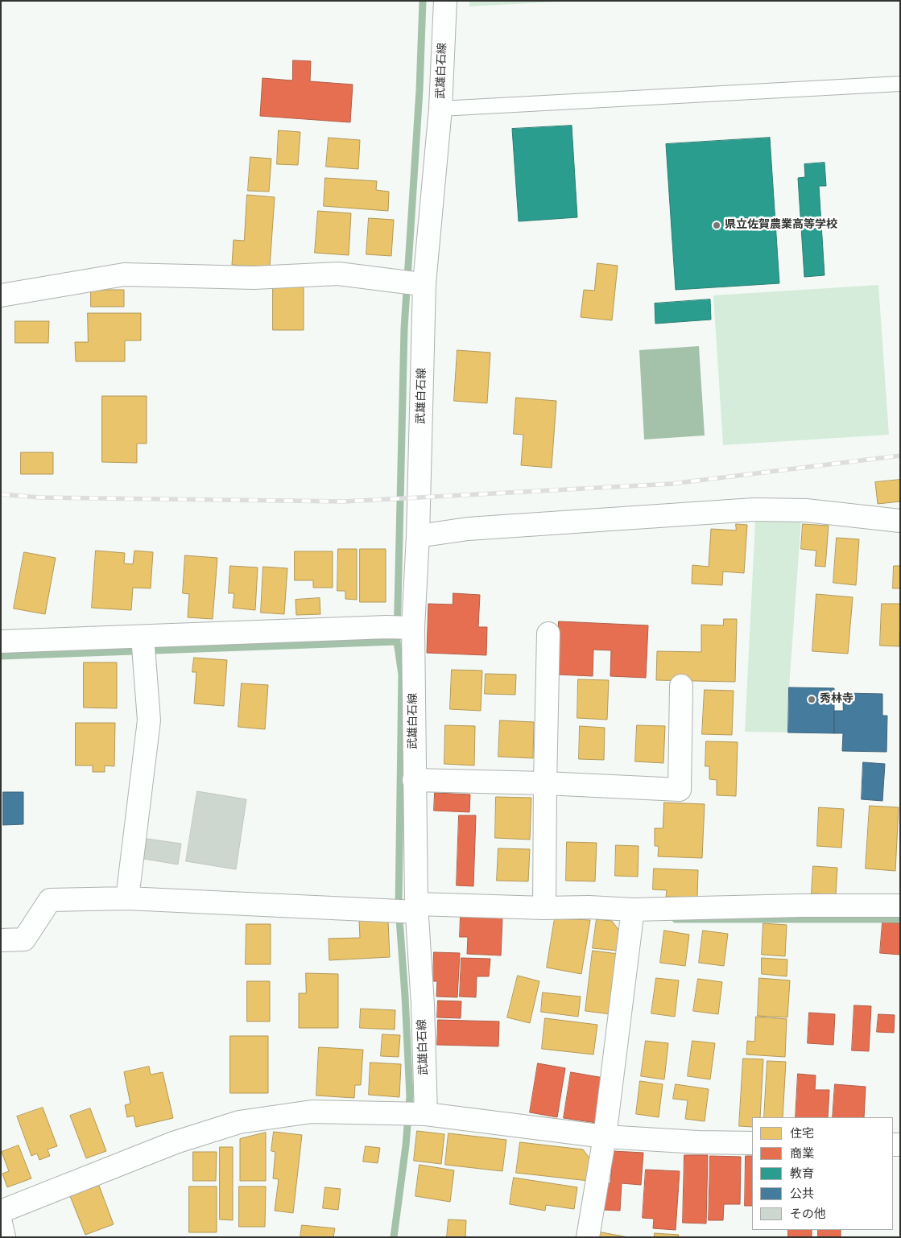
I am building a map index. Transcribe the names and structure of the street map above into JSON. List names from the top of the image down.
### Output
{
  "streets": {
    "street": ["武雄白石線"]
  },
  "places": ["県立佐賀農業高等学校", "秀林寺"],
  "legend": [
    "住宅",
    "商業",
    "教育",
    "公共",
    "その他"
  ]
}
